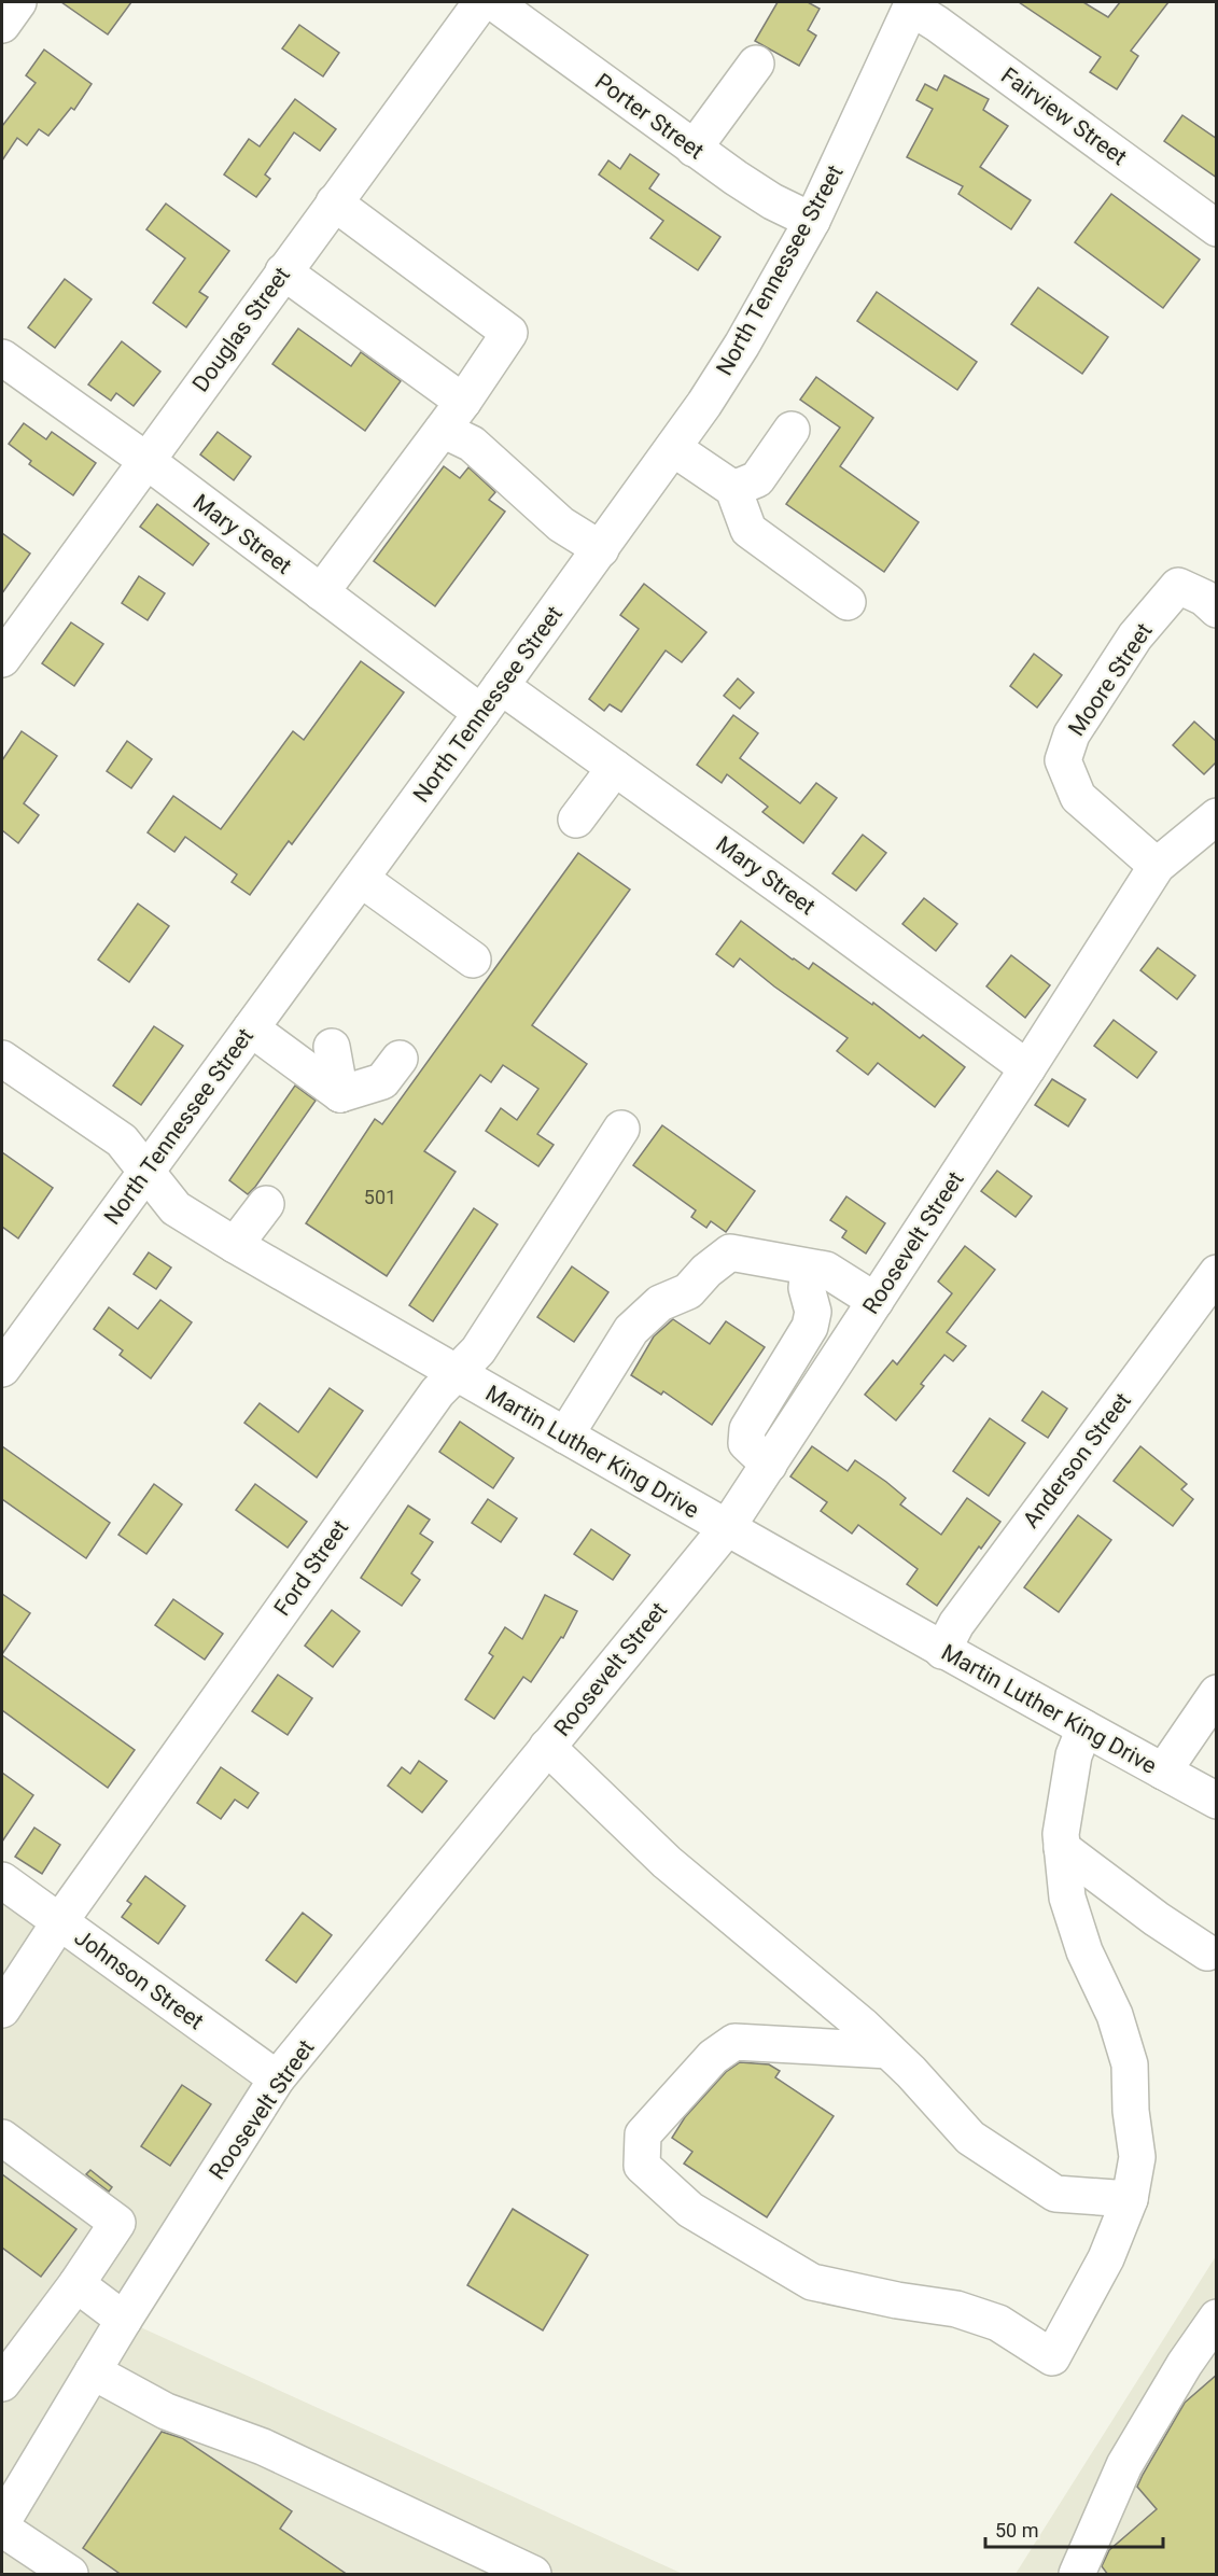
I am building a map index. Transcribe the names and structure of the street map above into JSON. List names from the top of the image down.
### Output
{
  "streets": {
    "street": [
      "Porter Street",
      "Fairview Street",
      "North Tennessee Street",
      "Douglas Street",
      "Mary Street",
      "Moore Street",
      "Roosevelt Street",
      "Martin Luther King Drive",
      "Anderson Street",
      "Ford Street",
      "Johnson Street"
    ]
  },
  "crossings": [
    ["Porter Street", "North Tennessee Street"],
    ["Fairview Street", "North Tennessee Street"],
    ["North Tennessee Street", "Mary Street"],
    ["North Tennessee Street", "Martin Luther King Drive"],
    ["Douglas Street", "Mary Street"],
    ["Mary Street", "Roosevelt Street"],
    ["Moore Street", "Roosevelt Street"],
    ["Roosevelt Street", "Martin Luther King Drive"],
    ["Roosevelt Street", "Johnson Street"],
    ["Martin Luther King Drive", "Anderson Street"],
    ["Martin Luther King Drive", "Ford Street"],
    ["Ford Street", "Johnson Street"]
  ],
  "house_numbers": ["501"],
  "scale_bar": "50 m"
}
